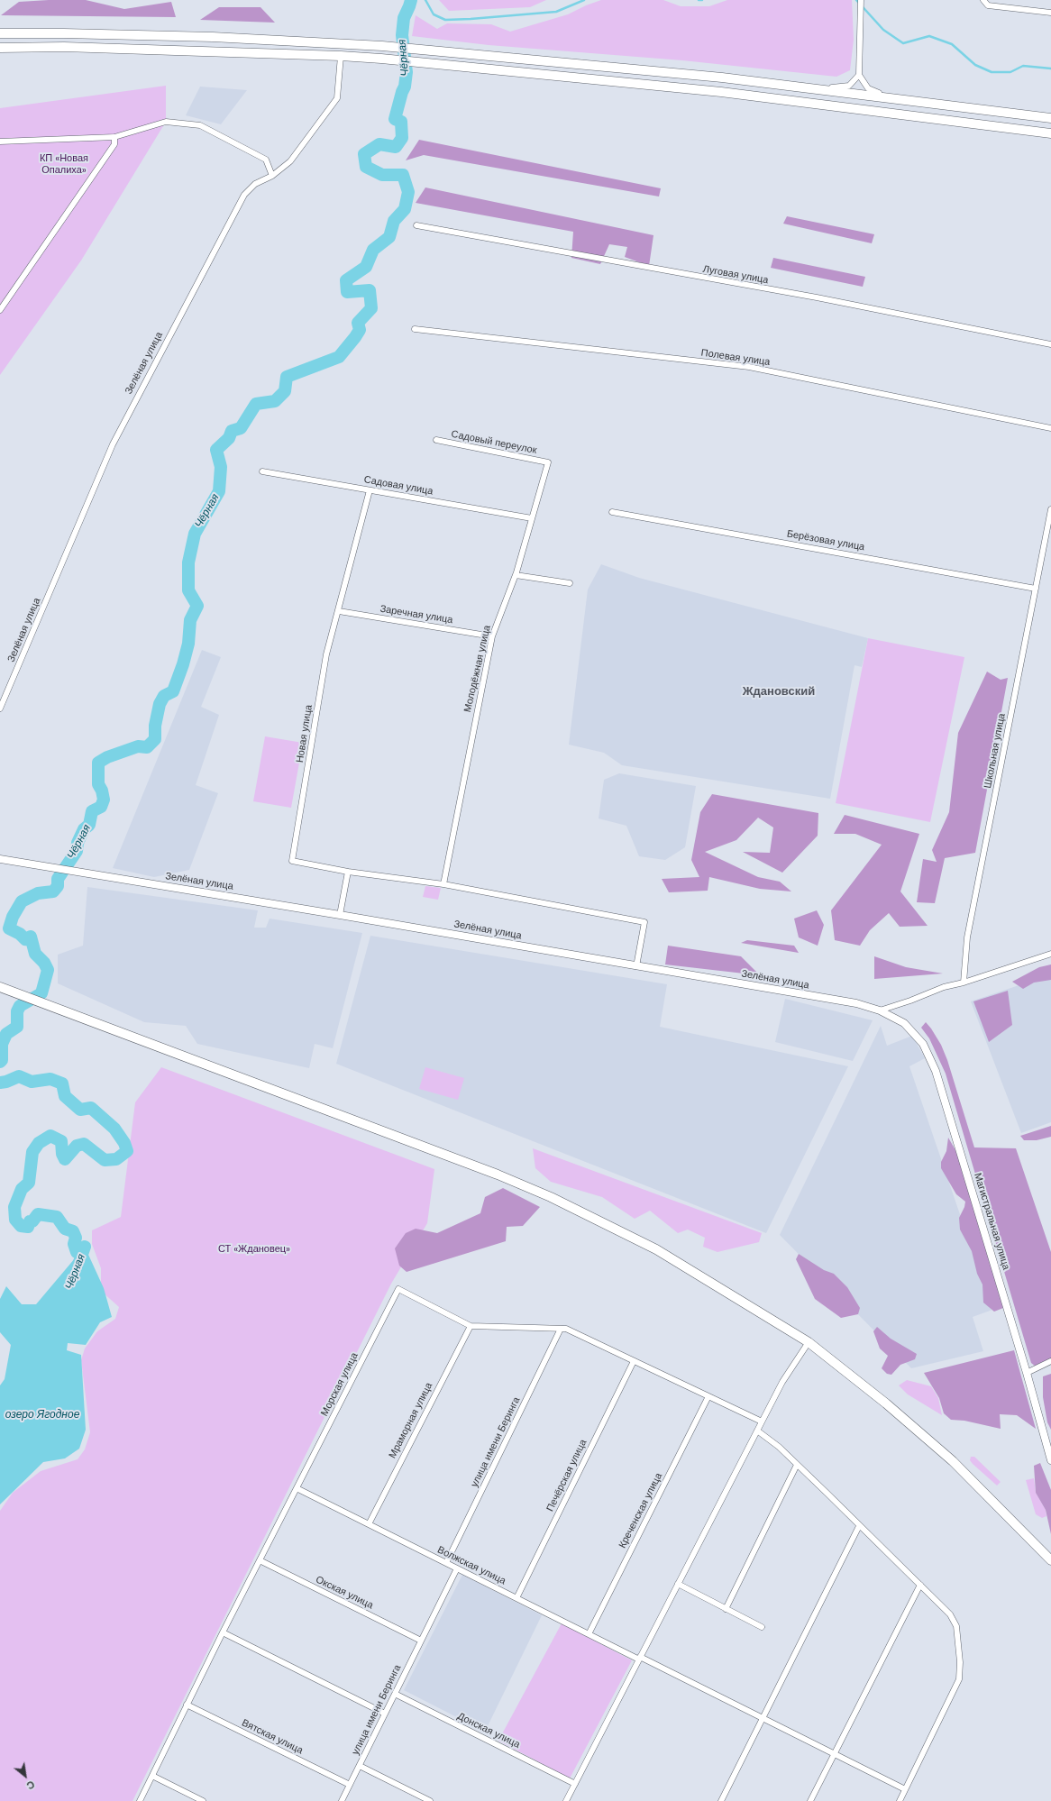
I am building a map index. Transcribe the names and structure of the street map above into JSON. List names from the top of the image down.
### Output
{
  "streets": {
    "street": [
      "Луговая улица",
      "Полевая улица",
      "Зелёная улица",
      "Садовый переулок",
      "Садовая улица",
      "Берёзовая улица",
      "Заречная улица",
      "Молодёжная улица",
      "Новая улица",
      "Школьная улица",
      "Магистральная улица",
      "Морская улица",
      "Мраморная улица",
      "улица имени Беринга",
      "Печёрская улица",
      "Креченская улица",
      "Волжская улица",
      "Окская улица",
      "Донская улица",
      "Вятская улица"
    ]
  },
  "crossings": [
    ["Зелёная улица", "Магистральная улица"],
    ["Садовый переулок", "Молодёжная улица"],
    ["Садовая улица", "Молодёжная улица"],
    ["Садовая улица", "Новая улица"],
    ["Берёзовая улица", "Школьная улица"],
    ["Заречная улица", "Молодёжная улица"],
    ["Заречная улица", "Новая улица"],
    ["Морская улица", "Мраморная улица"],
    ["Морская улица", "Волжская улица"],
    ["Морская улица", "Окская улица"],
    ["Морская улица", "Вятская улица"],
    ["Мраморная улица", "Волжская улица"],
    ["улица имени Беринга", "Волжская улица"],
    ["улица имени Беринга", "Окская улица"],
    ["улица имени Беринга", "Донская улица"],
    ["улица имени Беринга", "Вятская улица"],
    ["Печёрская улица", "Волжская улица"],
    ["Креченская улица", "Волжская улица"]
  ],
  "districts": ["Ждановский"],
  "water": ["Чёрная", "озеро Ягодное"],
  "parks": ["КП «Новая Опалиха»", "СТ «Ждановец»"],
  "north": "bottom right"
}
